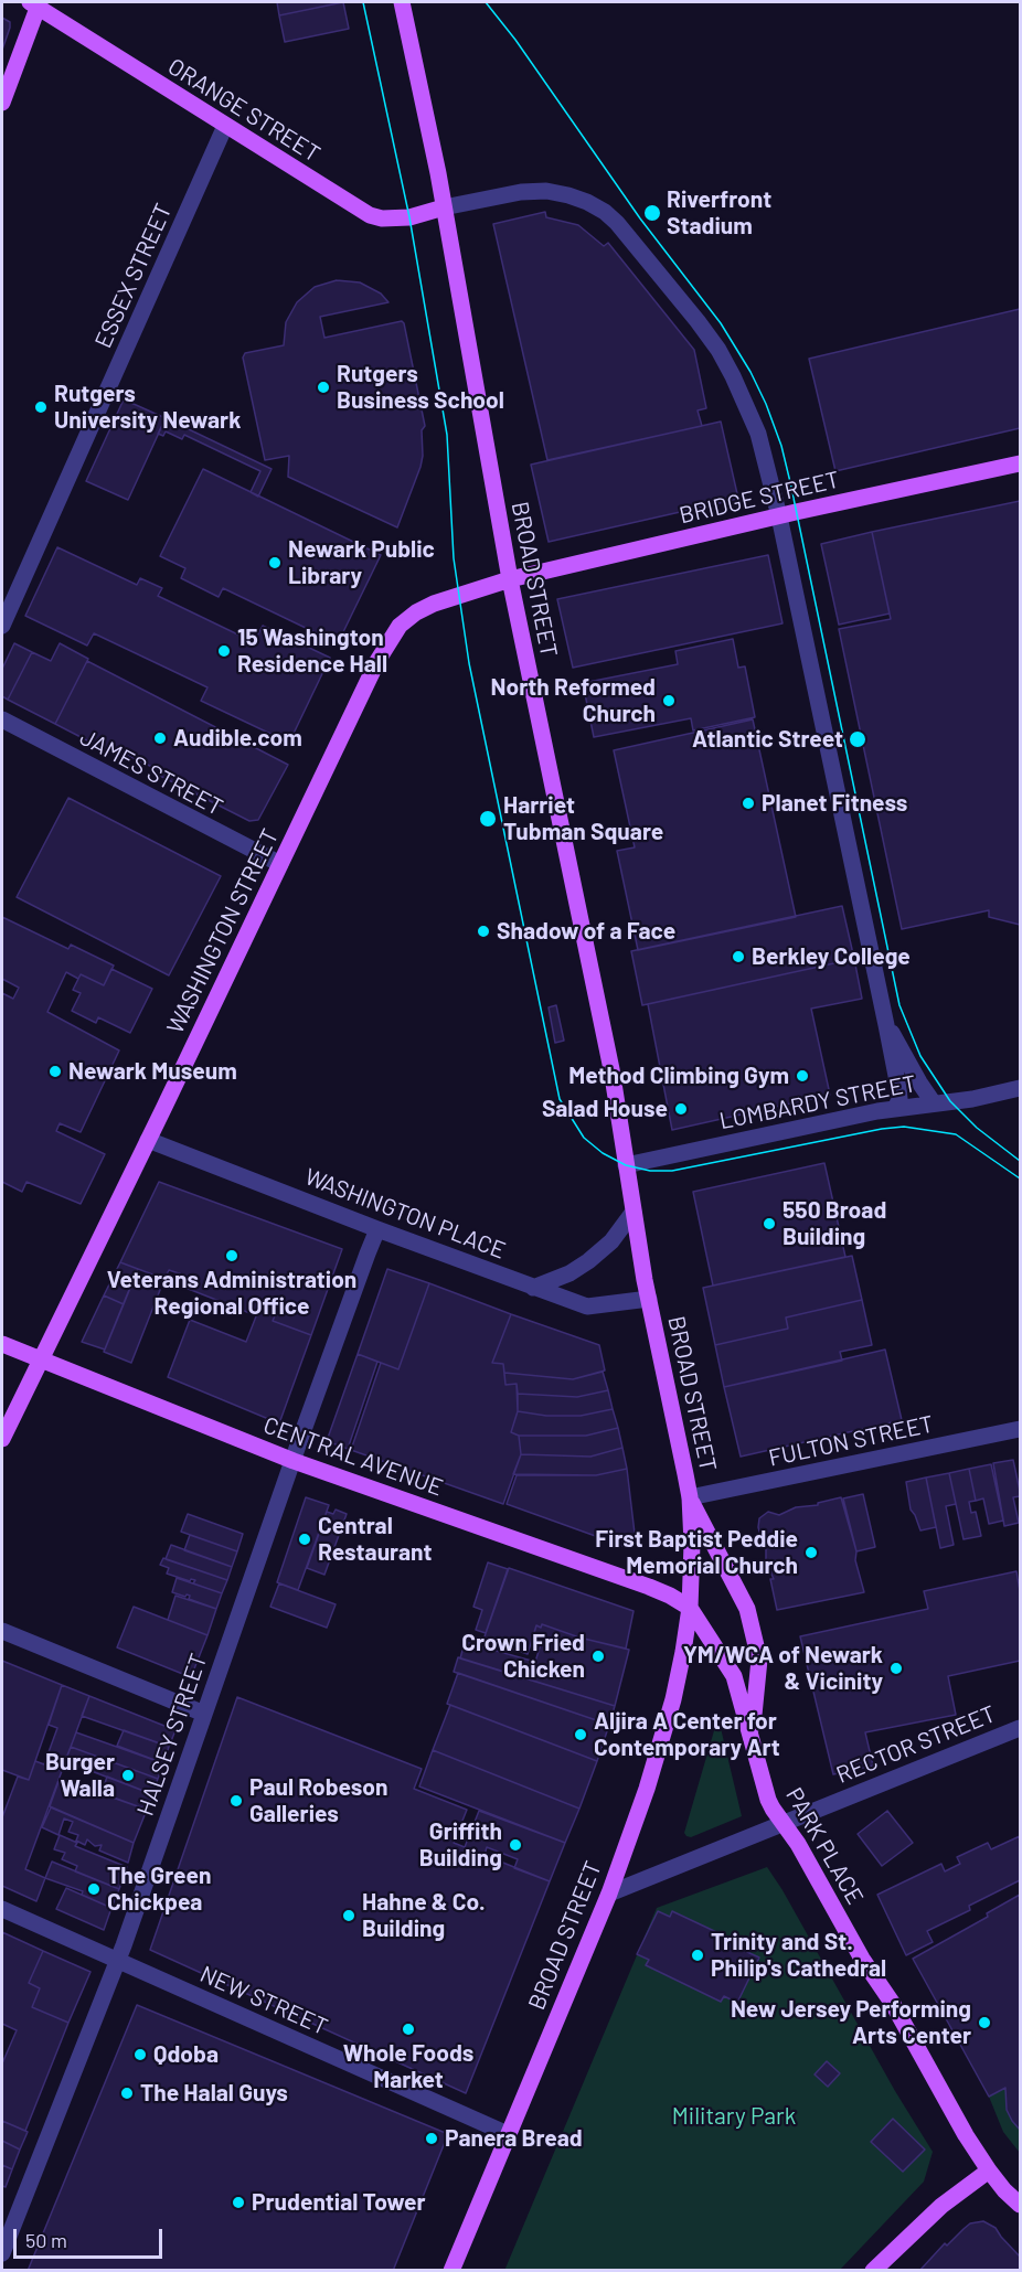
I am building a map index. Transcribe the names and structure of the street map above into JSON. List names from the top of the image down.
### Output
{
  "streets": {
    "main road": [
      "ORANGE STREET",
      "BRIDGE STREET",
      "BROAD STREET",
      "WASHINGTON STREET",
      "CENTRAL AVENUE",
      "PARK PLACE"
    ],
    "street": [
      "ESSEX STREET",
      "JAMES STREET",
      "LOMBARDY STREET",
      "WASHINGTON PLACE",
      "FULTON STREET",
      "HALSEY STREET",
      "RECTOR STREET",
      "NEW STREET"
    ]
  },
  "crossings": [
    ["ORANGE STREET", "ESSEX STREET"],
    ["ORANGE STREET", "BROAD STREET"],
    ["BRIDGE STREET", "BROAD STREET"],
    ["BRIDGE STREET", "WASHINGTON STREET"],
    ["BROAD STREET", "WASHINGTON STREET"],
    ["BROAD STREET", "LOMBARDY STREET"],
    ["BROAD STREET", "WASHINGTON PLACE"],
    ["BROAD STREET", "FULTON STREET"],
    ["BROAD STREET", "CENTRAL AVENUE"],
    ["BROAD STREET", "RECTOR STREET"],
    ["BROAD STREET", "PARK PLACE"],
    ["BROAD STREET", "NEW STREET"],
    ["JAMES STREET", "WASHINGTON STREET"],
    ["WASHINGTON STREET", "WASHINGTON PLACE"],
    ["WASHINGTON STREET", "CENTRAL AVENUE"],
    ["WASHINGTON PLACE", "HALSEY STREET"],
    ["CENTRAL AVENUE", "HALSEY STREET"],
    ["CENTRAL AVENUE", "PARK PLACE"],
    ["HALSEY STREET", "NEW STREET"],
    ["RECTOR STREET", "PARK PLACE"]
  ],
  "parks": ["Military Park"],
  "places": [
    "Riverfront Stadium",
    "Rutgers Business School",
    "Rutgers University Newark",
    "Newark Public Library",
    "15 Washington Residence Hall",
    "North Reformed Church",
    "Audible.com",
    "Atlantic Street",
    "Planet Fitness",
    "Harriet Tubman Square",
    "Shadow of a Face",
    "Berkley College",
    "Newark Museum",
    "Method Climbing Gym",
    "Salad House",
    "550 Broad Building",
    "Veterans Administration Regional Office",
    "Central Restaurant",
    "First Baptist Peddie Memorial Church",
    "Crown Fried Chicken",
    "YM/WCA of Newark & Vicinity",
    "Aljira A Center for Contemporary Art",
    "Burger Walla",
    "Paul Robeson Galleries",
    "Griffith Building",
    "The Green Chickpea",
    "Hahne & Co. Building",
    "Trinity and St. Philip's Cathedral",
    "New Jersey Performing Arts Center",
    "Whole Foods Market",
    "Qdoba",
    "The Halal Guys",
    "Panera Bread",
    "Prudential Tower"
  ],
  "scale_bar": "50 m"
}
